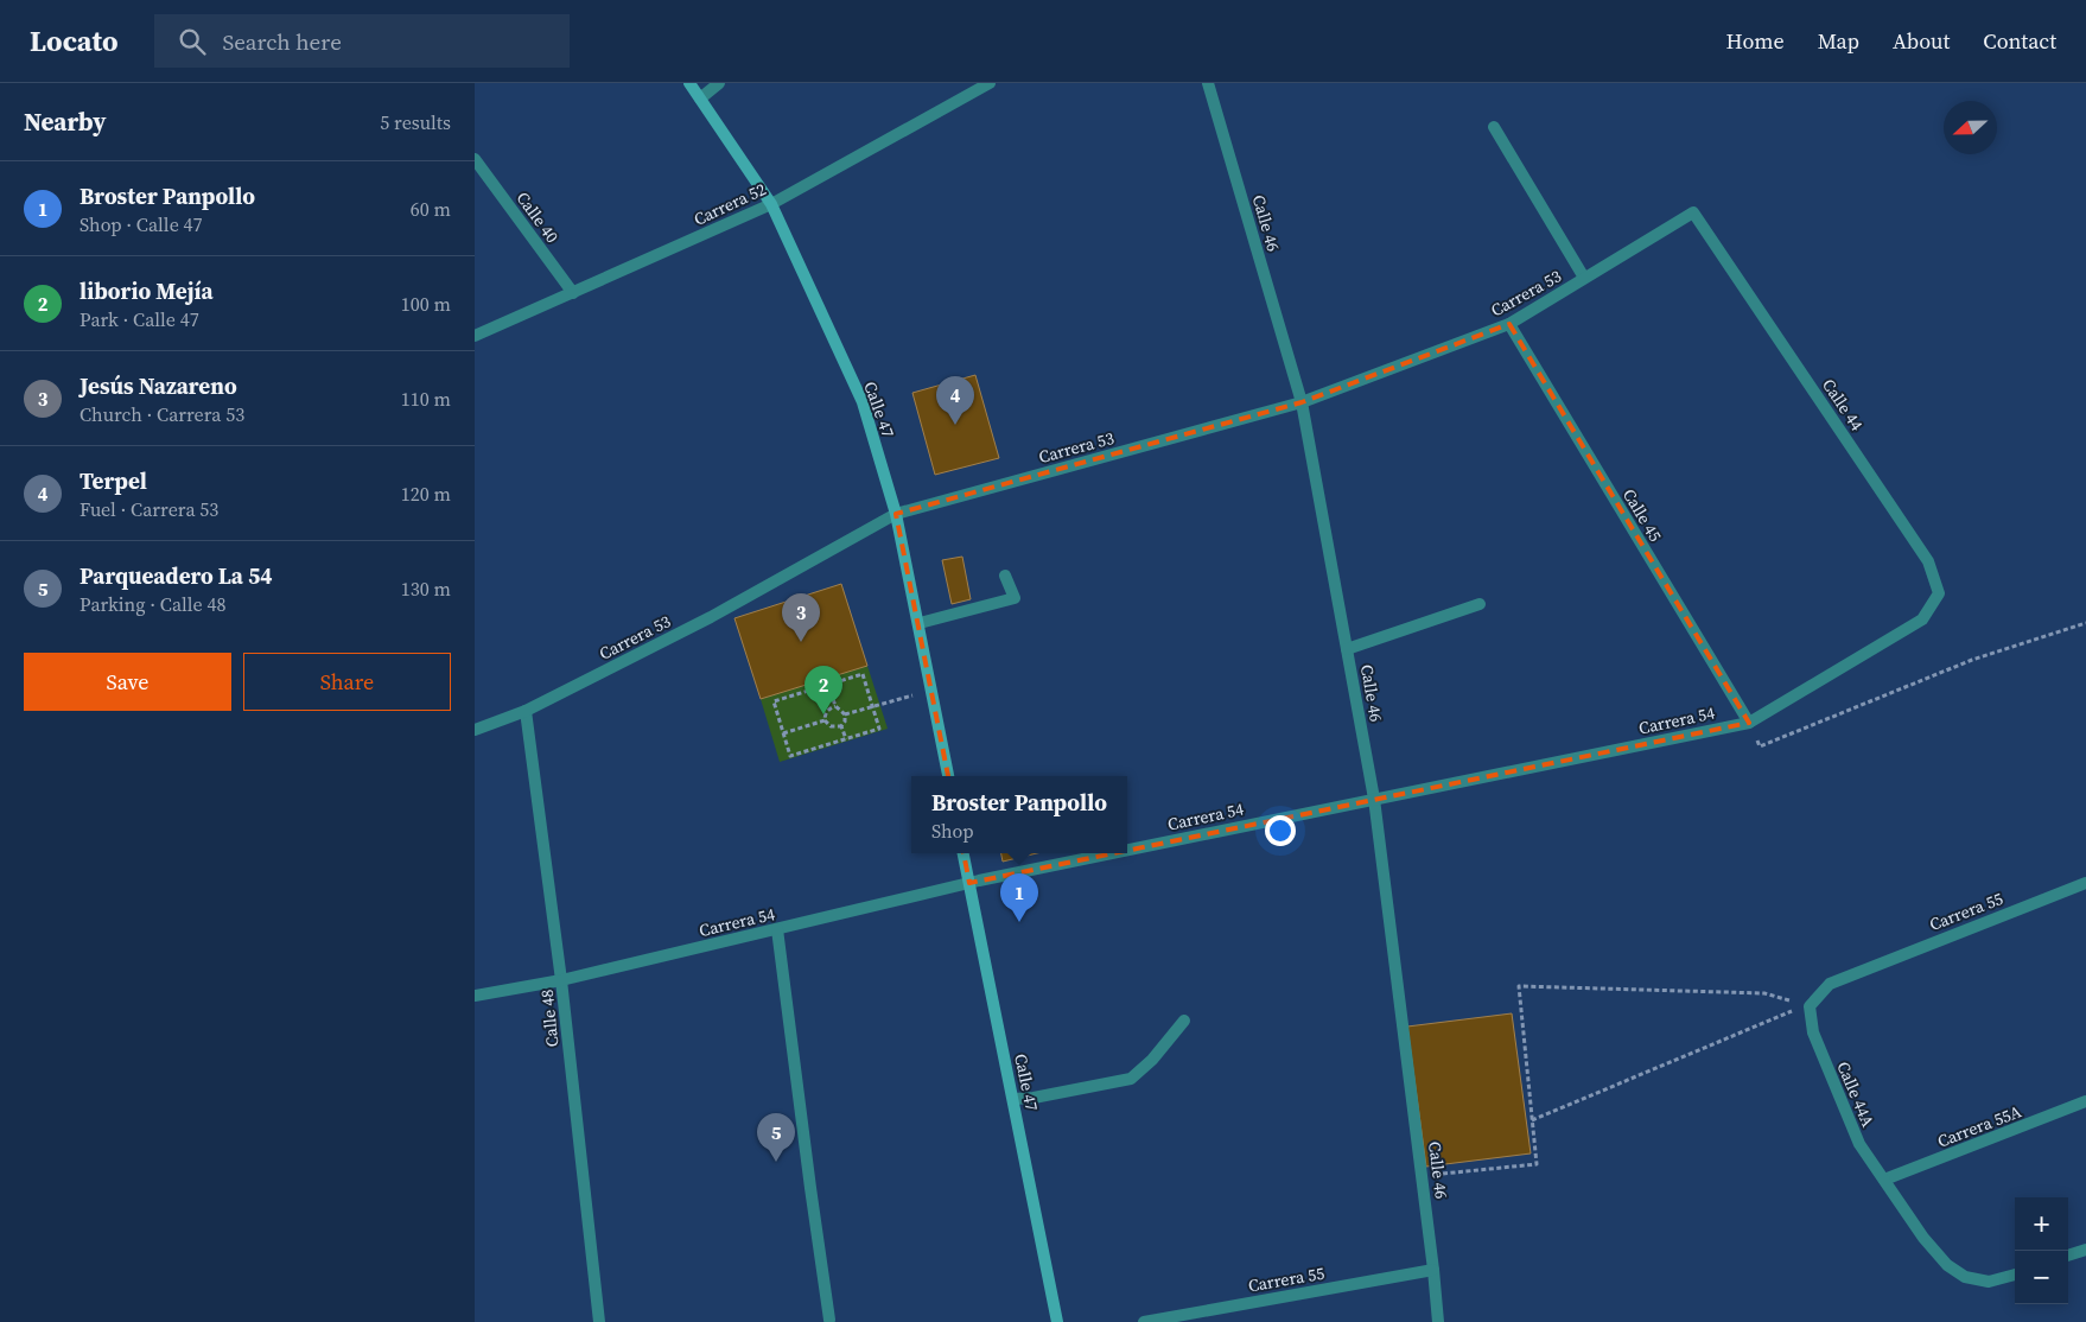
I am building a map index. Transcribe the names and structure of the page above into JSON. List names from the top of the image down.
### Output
{
  "streets": {
    "main road": ["Calle 47"],
    "street": [
      "Carrera 52",
      "Calle 40",
      "Calle 46",
      "Carrera 53",
      "Calle 44",
      "Calle 45",
      "Carrera 54",
      "Carrera 55",
      "Calle 48",
      "Calle 44A",
      "Carrera 55A"
    ]
  },
  "crossings": [
    ["Carrera 52", "Calle 40"],
    ["Carrera 52", "Calle 47"],
    ["Calle 46", "Carrera 53"],
    ["Calle 46", "Carrera 54"],
    ["Calle 46", "Carrera 55"],
    ["Carrera 53", "Calle 44"],
    ["Carrera 53", "Calle 47"],
    ["Carrera 53", "Calle 45"],
    ["Carrera 53", "Calle 48"],
    ["Calle 44", "Carrera 54"],
    ["Calle 47", "Carrera 54"],
    ["Calle 45", "Carrera 54"],
    ["Carrera 54", "Calle 48"],
    ["Carrera 55", "Calle 44A"],
    ["Calle 44A", "Carrera 55A"]
  ],
  "north": "left",
  "page": {
    "header": "Locato",
    "search": "Search here",
    "nav": [
      "Home",
      "Map",
      "About",
      "Contact"
    ],
    "heading": ["Nearby", "5 results"],
    "list": [
      {
        "mark": "1",
        "name": "Broster Panpollo",
        "note": "Shop · Calle 47",
        "value": "60 m"
      },
      {
        "mark": "2",
        "name": "liborio Mejía",
        "note": "Park · Calle 47",
        "value": "100 m"
      },
      {
        "mark": "3",
        "name": "Jesús Nazareno",
        "note": "Church · Carrera 53",
        "value": "110 m"
      },
      {
        "mark": "4",
        "name": "Terpel",
        "note": "Fuel · Carrera 53",
        "value": "120 m"
      },
      {
        "mark": "5",
        "name": "Parqueadero La 54",
        "note": "Parking · Calle 48",
        "value": "130 m"
      }
    ],
    "pins": [
      "4",
      "3",
      "2",
      "1",
      "5"
    ],
    "buttons": ["Save", "Share"],
    "popup": ["Broster Panpollo", "Shop"],
    "map_buttons": ["+", "−"]
  }
}
